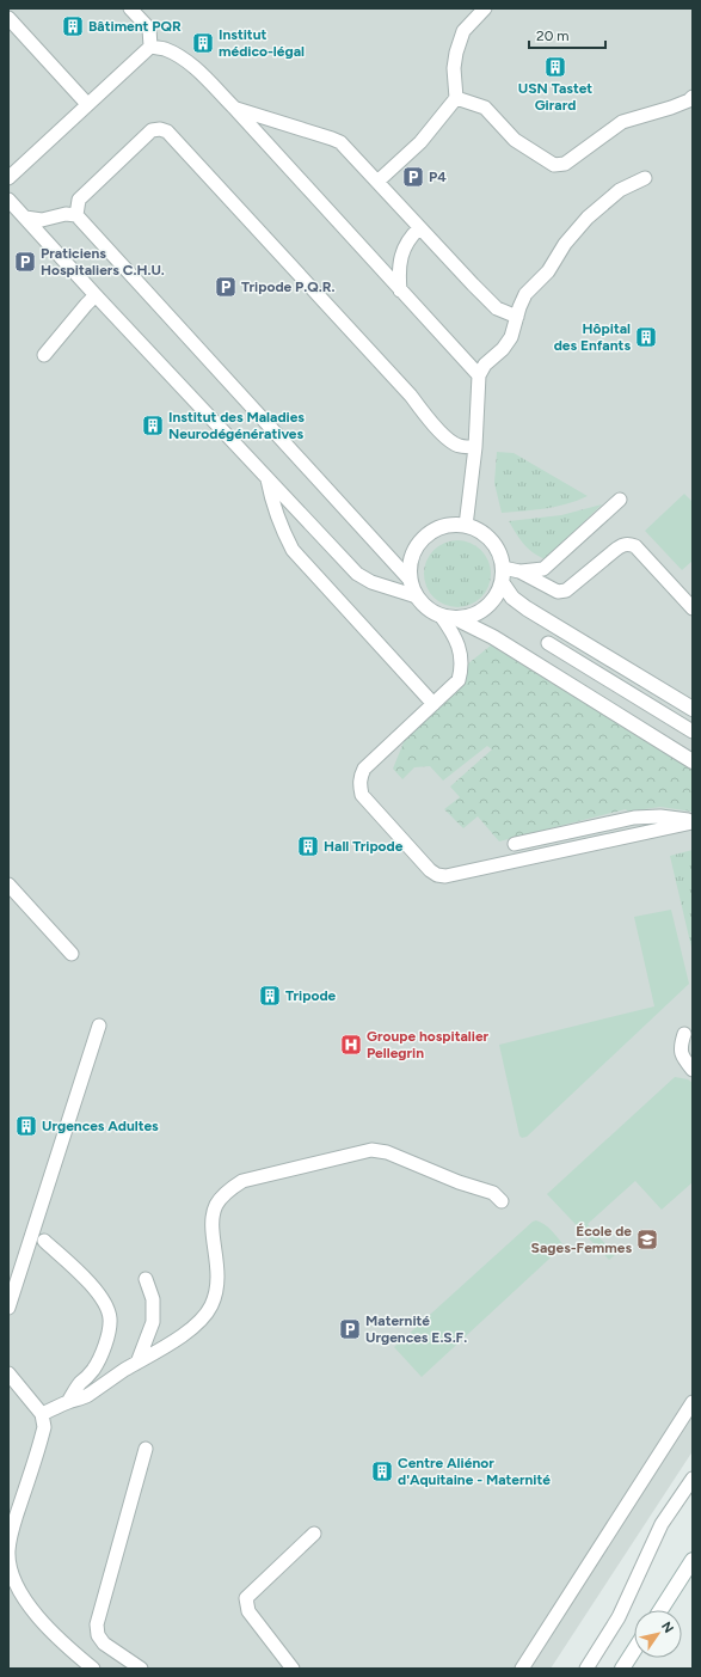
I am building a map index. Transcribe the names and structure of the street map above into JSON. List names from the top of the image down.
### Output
{
  "places": {
    "building": [
      "Bâtiment PQR",
      "Institut médico-légal",
      "USN Tastet Girard",
      "Hôpital des Enfants",
      "Institut des Maladies Neurodégénératives",
      "Hall Tripode",
      "Tripode",
      "Urgences Adultes",
      "Centre Aliénor d'Aquitaine - Maternité"
    ],
    "parking": [
      "P4",
      "Praticiens Hospitaliers C.H.U.",
      "Tripode P.Q.R.",
      "Maternité Urgences E.S.F."
    ],
    "hospital": ["Groupe hospitalier Pellegrin"],
    "school or university": ["École de Sages-Femmes"]
  },
  "scale_bar": "20 m",
  "north": "top right"
}
